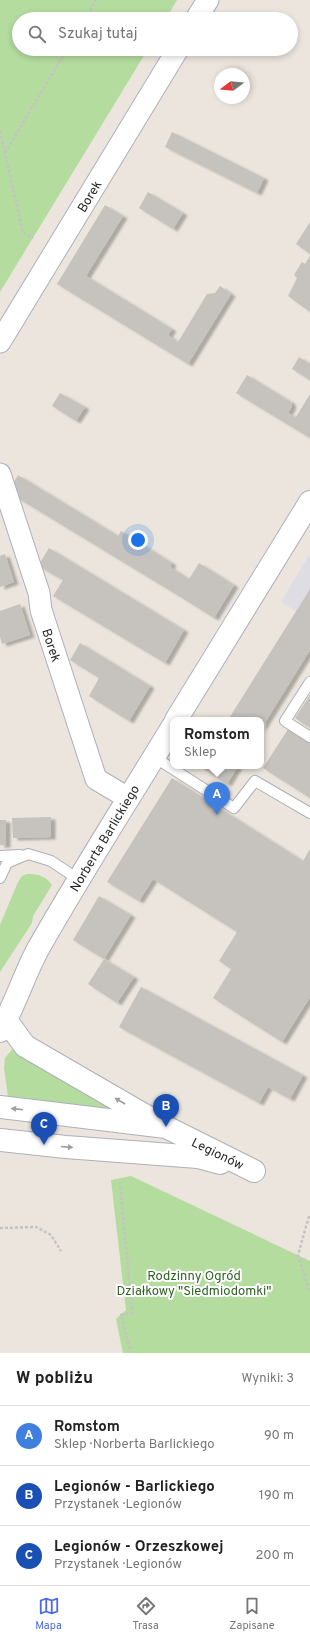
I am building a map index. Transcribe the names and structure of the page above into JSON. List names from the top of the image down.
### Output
{
  "streets": {
    "street": ["Borek", "Norberta Barlickiego", "Legionów"]
  },
  "crossings": [
    ["Borek", "Norberta Barlickiego"]
  ],
  "parks": ["Rodzinny Ogród Działkowy \"Siedmiodomki\""],
  "north": "left",
  "page": {
    "search": "Szukaj tutaj",
    "popup": ["Romstom", "Sklep"],
    "pins": ["A", "B", "C"],
    "heading": ["W pobliżu", "Wyniki: 3"],
    "list": [
      {
        "mark": "A",
        "name": "Romstom",
        "note": "Sklep · Norberta Barlickiego",
        "value": "90 m"
      },
      {
        "mark": "B",
        "name": "Legionów - Barlickiego",
        "note": "Przystanek · Legionów",
        "value": "190 m"
      },
      {
        "mark": "C",
        "name": "Legionów - Orzeszkowej",
        "note": "Przystanek · Legionów",
        "value": "200 m"
      }
    ],
    "nav": ["Mapa", "Trasa", "Zapisane"]
  }
}
